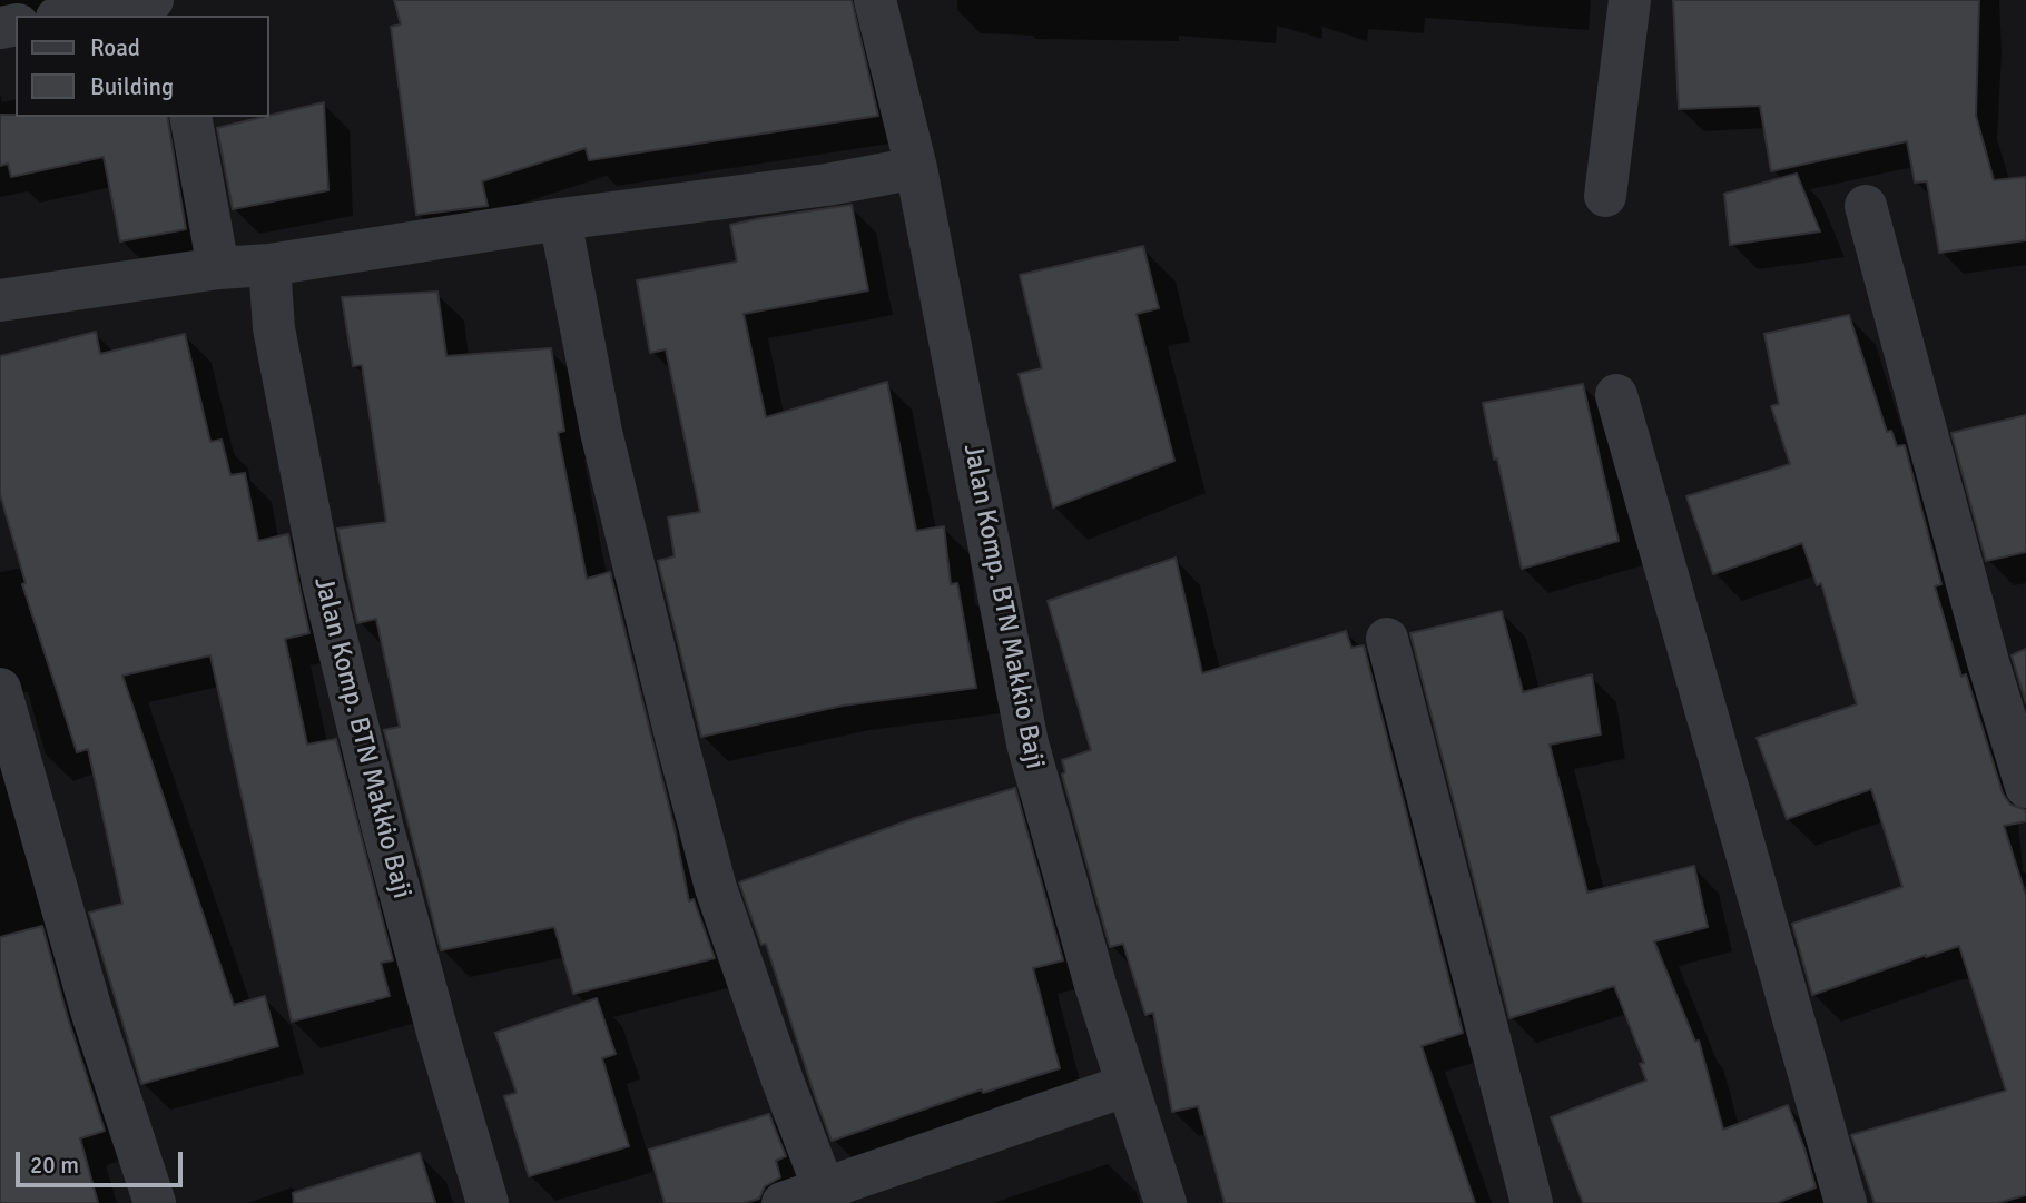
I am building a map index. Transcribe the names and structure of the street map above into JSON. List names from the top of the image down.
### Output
{
  "streets": {
    "street": ["Jalan Komp. BTN Makkio Baji"]
  },
  "legend": ["Road", "Building"],
  "scale_bar": "20 m"
}
